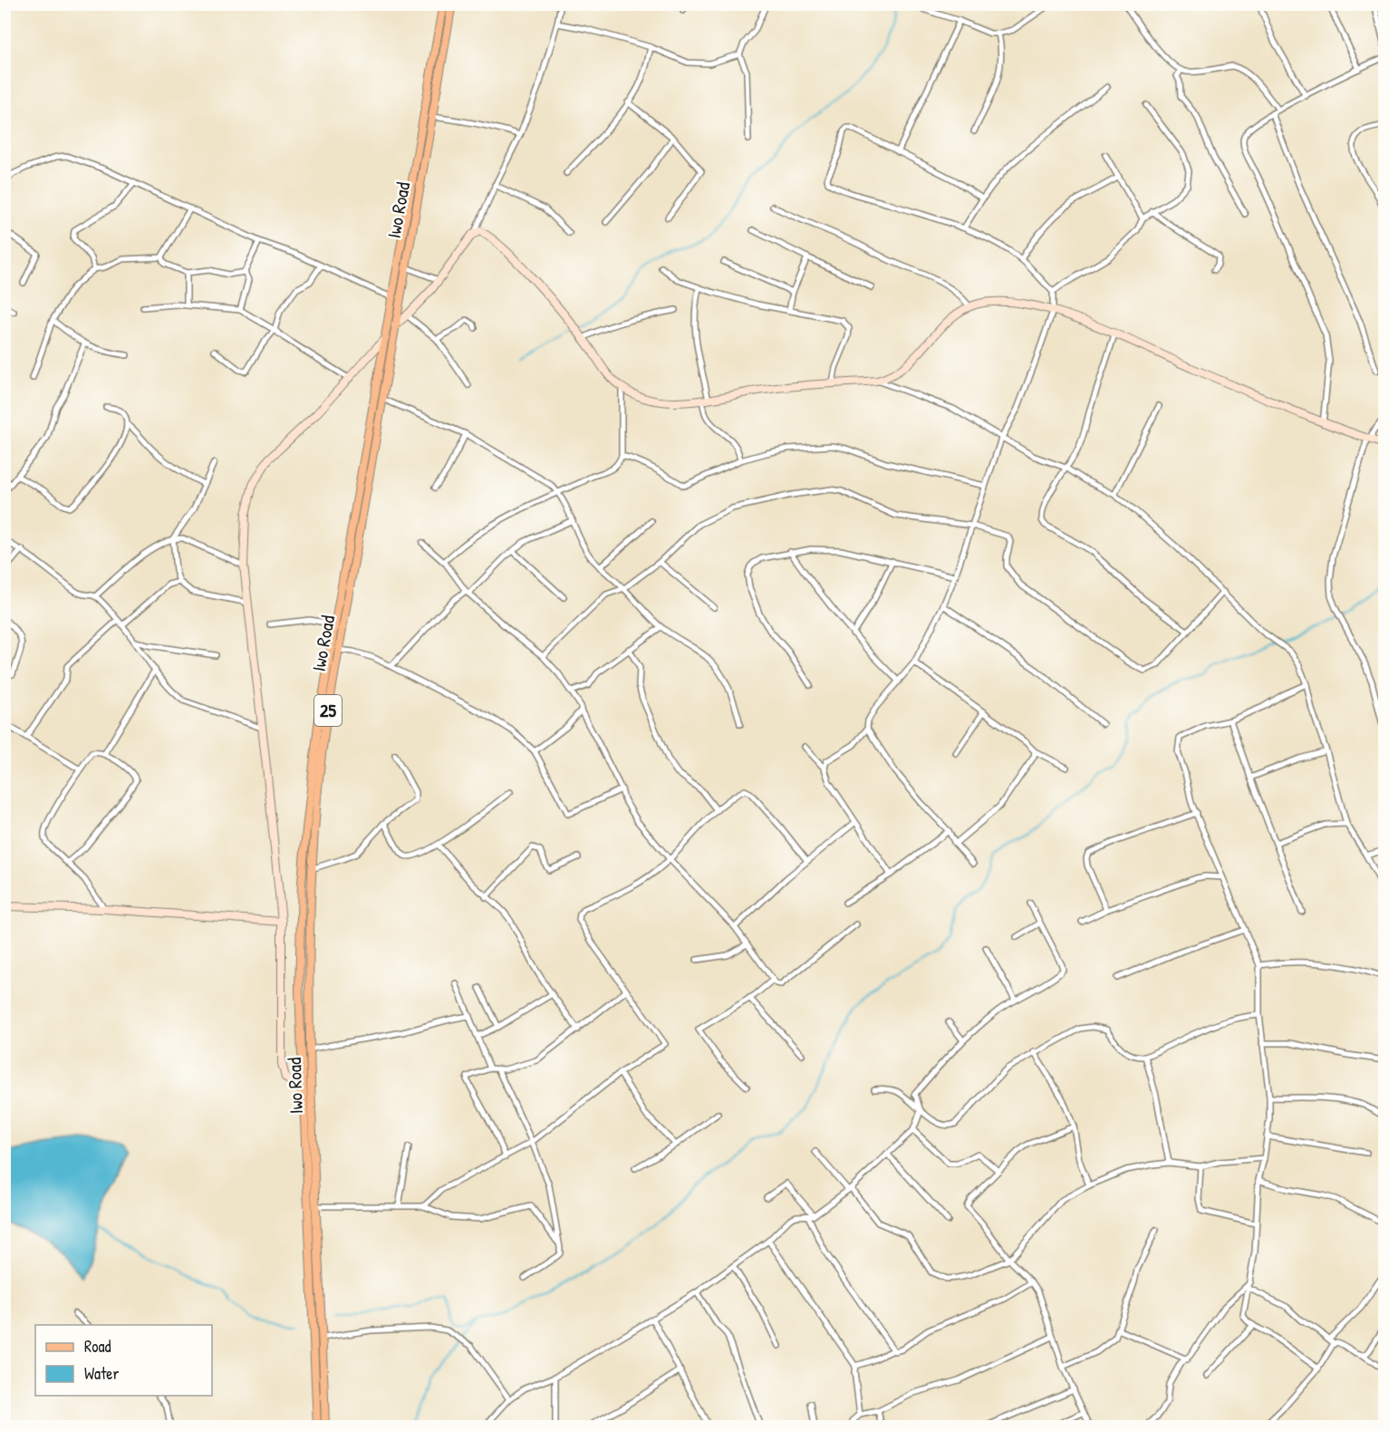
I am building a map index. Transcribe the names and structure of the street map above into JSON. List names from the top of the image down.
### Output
{
  "streets": {
    "main road": ["Iwo Road", "25"]
  },
  "legend": ["Road", "Water"]
}
